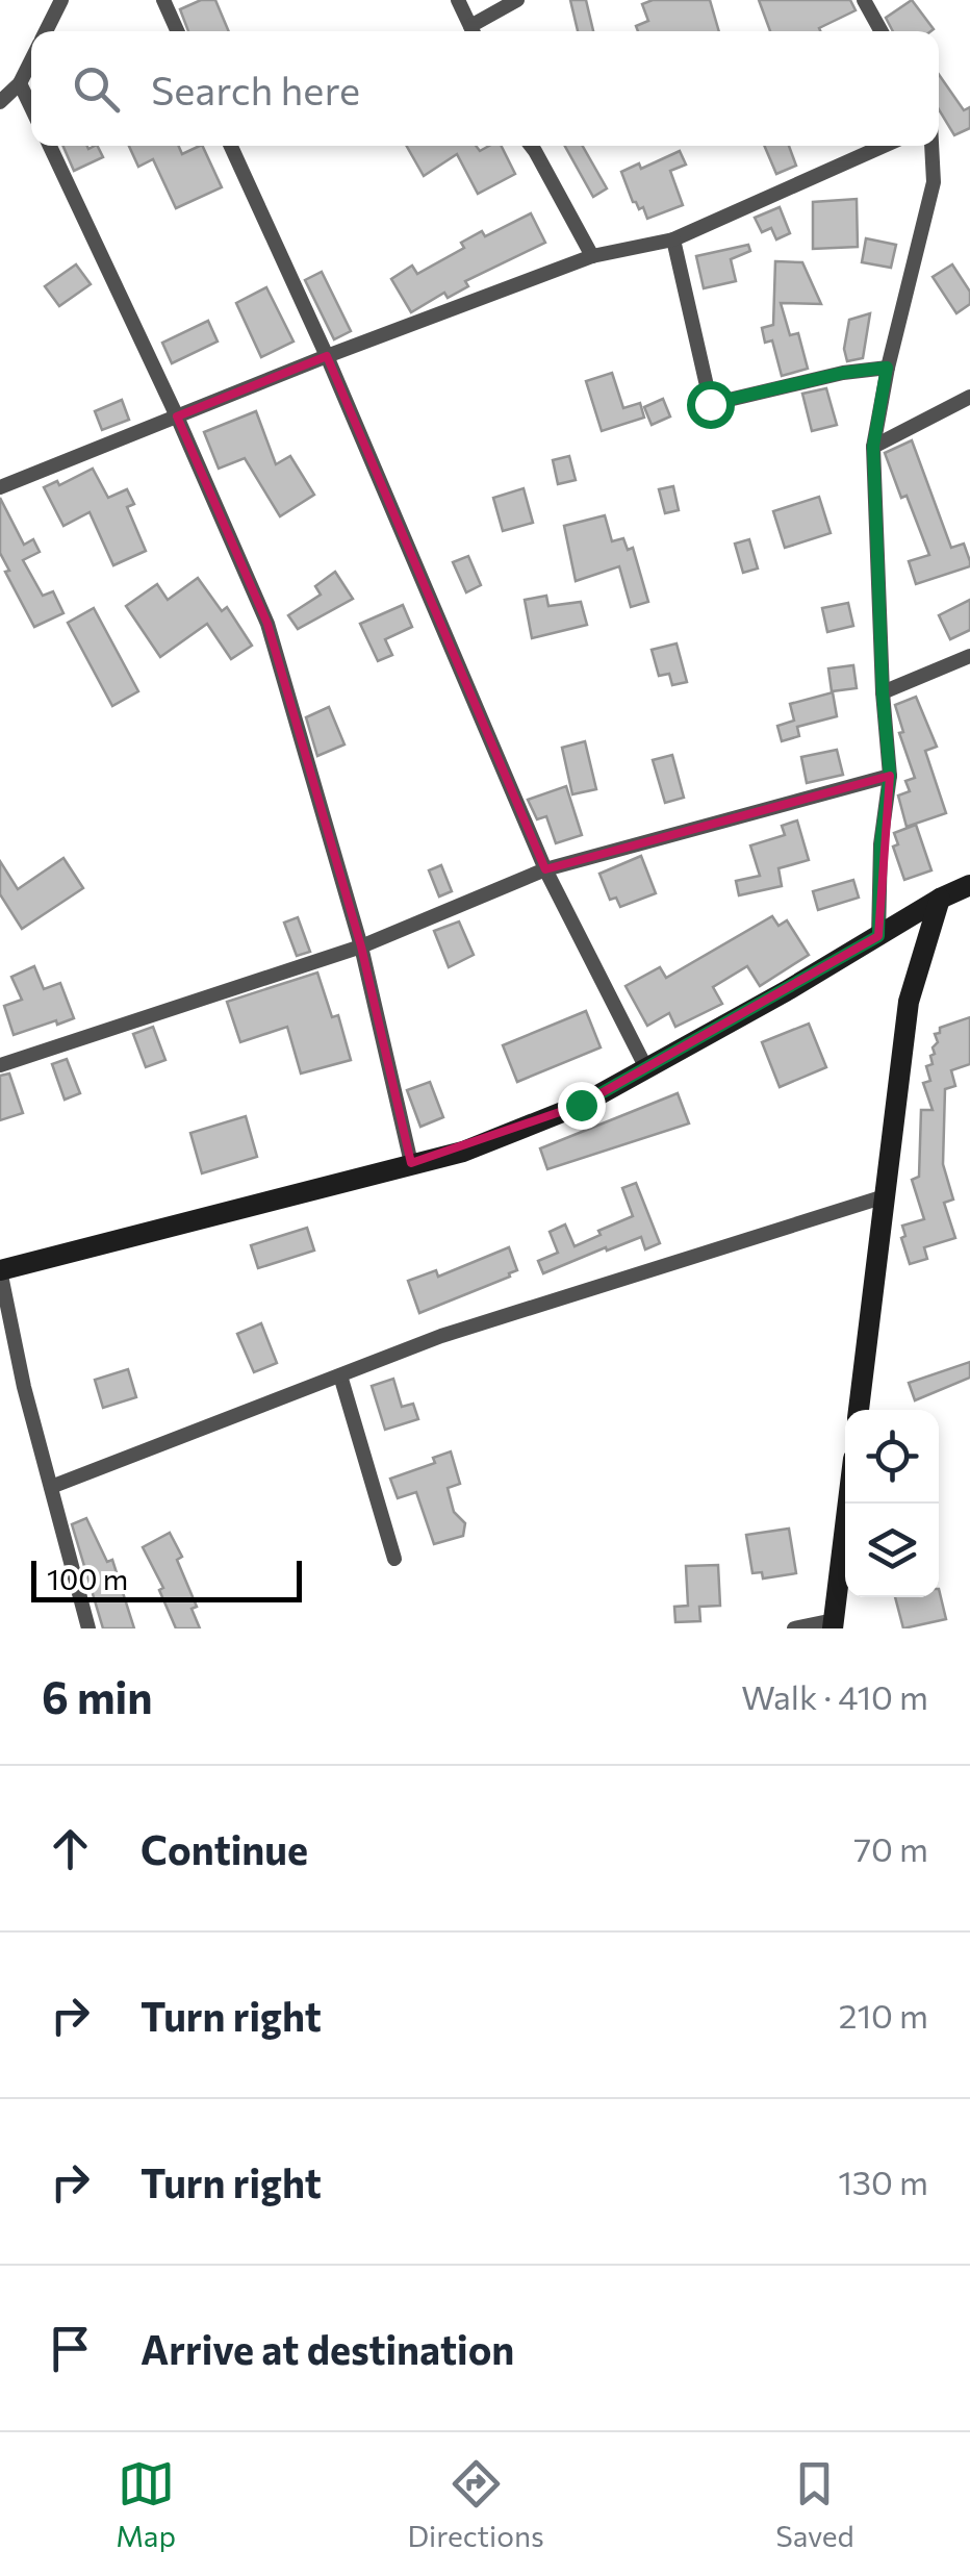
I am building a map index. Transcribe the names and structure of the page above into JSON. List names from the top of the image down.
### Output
{
  "scale_bar": "100 m",
  "page": {
    "search": "Search here",
    "scale": "100 m",
    "heading": ["6 min", "Walk · 410 m"],
    "list": [
      ["Continue", "70 m"],
      ["Turn right", "210 m"],
      ["Turn right", "130 m"],
      "Arrive at destination"
    ],
    "nav": ["Map", "Directions", "Saved"]
  }
}
